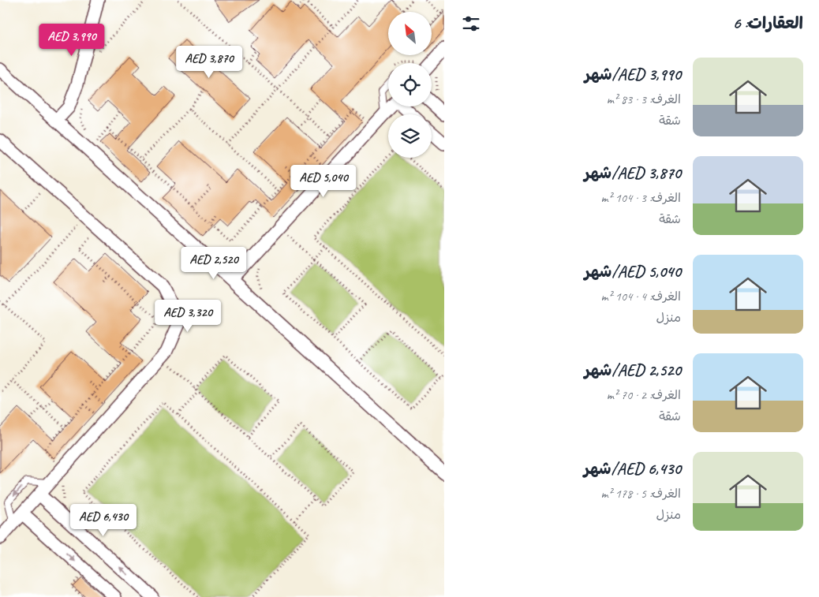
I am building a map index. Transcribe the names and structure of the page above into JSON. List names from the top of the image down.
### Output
{
  "north": "top left",
  "page": {
    "heading": "العقارات: 6",
    "price": [
      "AED 3,990",
      "AED 3,870",
      "AED 5,040",
      "AED 2,520",
      "AED 3,320",
      "AED 6,430"
    ],
    "list": [
      {
        "name": "AED 3,990/شهر",
        "note": "الغرف: 3 · 83 m² · شقة"
      },
      {
        "name": "AED 3,870/شهر",
        "note": "الغرف: 3 · 104 m² · شقة"
      },
      {
        "name": "AED 5,040/شهر",
        "note": "الغرف: 4 · 104 m² · منزل"
      },
      {
        "name": "AED 2,520/شهر",
        "note": "الغرف: 2 · 70 m² · شقة"
      },
      {
        "name": "AED 6,430/شهر",
        "note": "الغرف: 5 · 178 m² · منزل"
      }
    ]
  }
}
